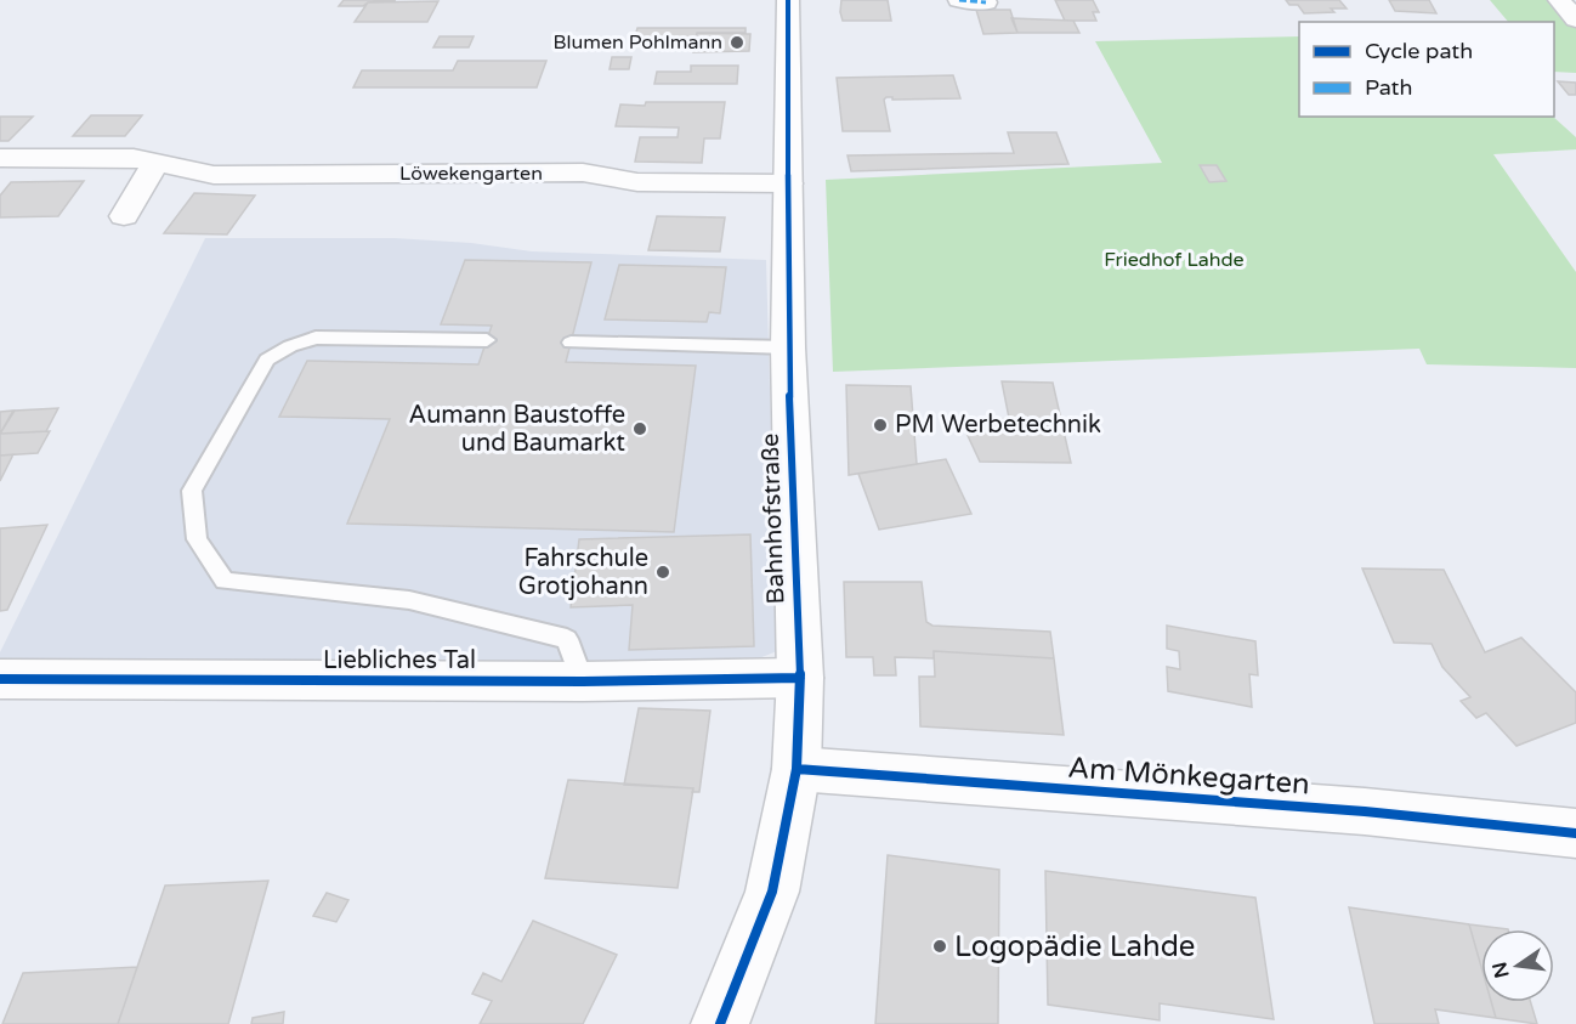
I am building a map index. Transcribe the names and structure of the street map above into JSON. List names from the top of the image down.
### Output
{
  "streets": {
    "street": [
      "Löwekengarten",
      "Bahnhofstraße",
      "Liebliches Tal",
      "Am Mönkegarten"
    ]
  },
  "crossings": [
    ["Löwekengarten", "Bahnhofstraße"],
    ["Bahnhofstraße", "Liebliches Tal"],
    ["Bahnhofstraße", "Am Mönkegarten"]
  ],
  "parks": ["Friedhof Lahde"],
  "places": [
    "Blumen Pohlmann",
    "PM Werbetechnik",
    "Aumann Baustoffe und Baumarkt",
    "Fahrschule Grotjohann",
    "Logopädie Lahde"
  ],
  "legend": ["Cycle path", "Path"],
  "north": "left"
}
